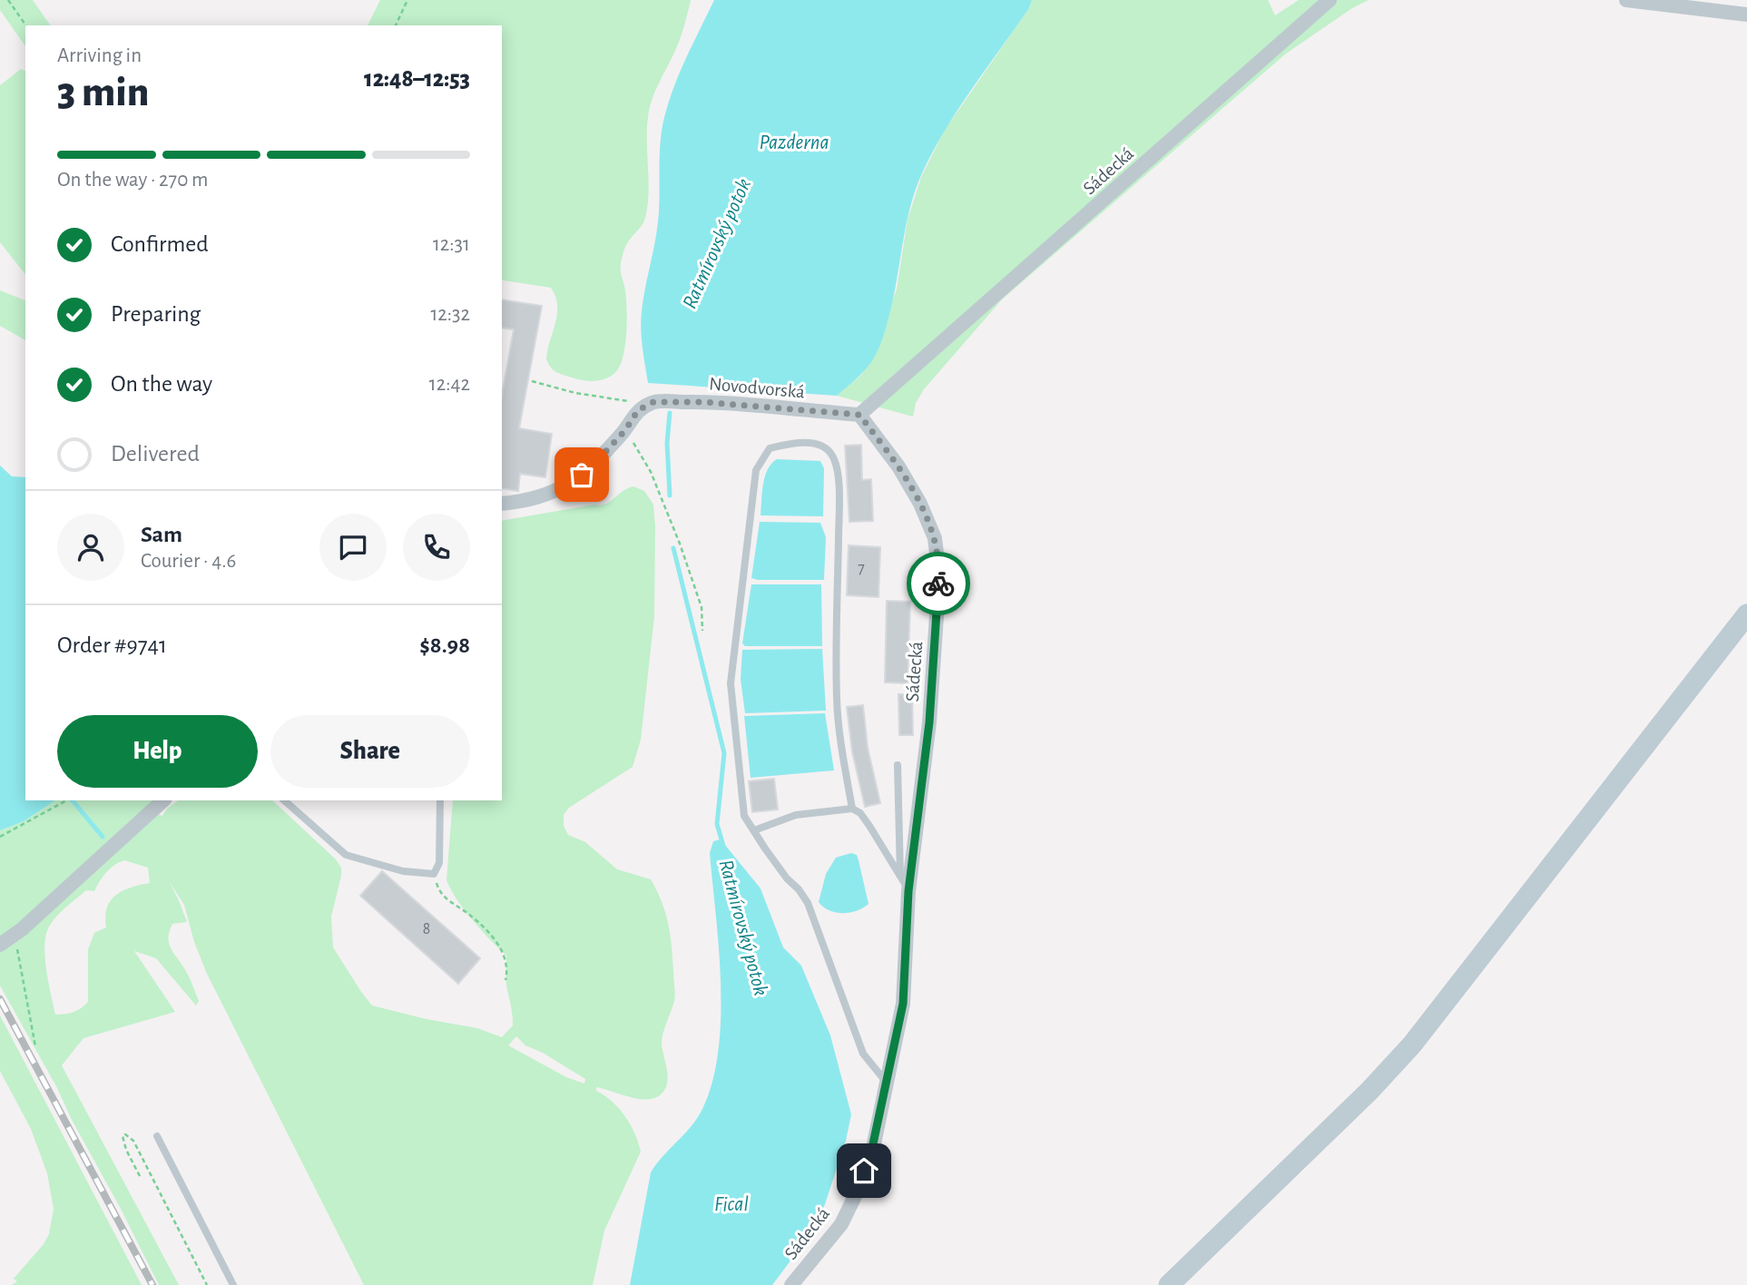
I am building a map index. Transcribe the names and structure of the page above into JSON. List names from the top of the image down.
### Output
{
  "streets": {
    "street": ["Sádecká", "Novodvorská"]
  },
  "crossings": [
    ["Sádecká", "Novodvorská"]
  ],
  "water": ["Pazderna", "Ratmírovský potok", "Fical"],
  "house_numbers": ["7", "8"],
  "page": {
    "heading": ["3 min", "Arriving in", "12:48–12:53"],
    "panel": [
      "Sam",
      "Courier · 4.6",
      "Order #9741",
      "$8.98"
    ],
    "bar": "On the way · 270 m",
    "list": [
      ["Confirmed", "12:31"],
      ["Preparing", "12:32"],
      ["On the way", "12:42"],
      "Delivered"
    ],
    "buttons": ["Help", "Share"]
  }
}
